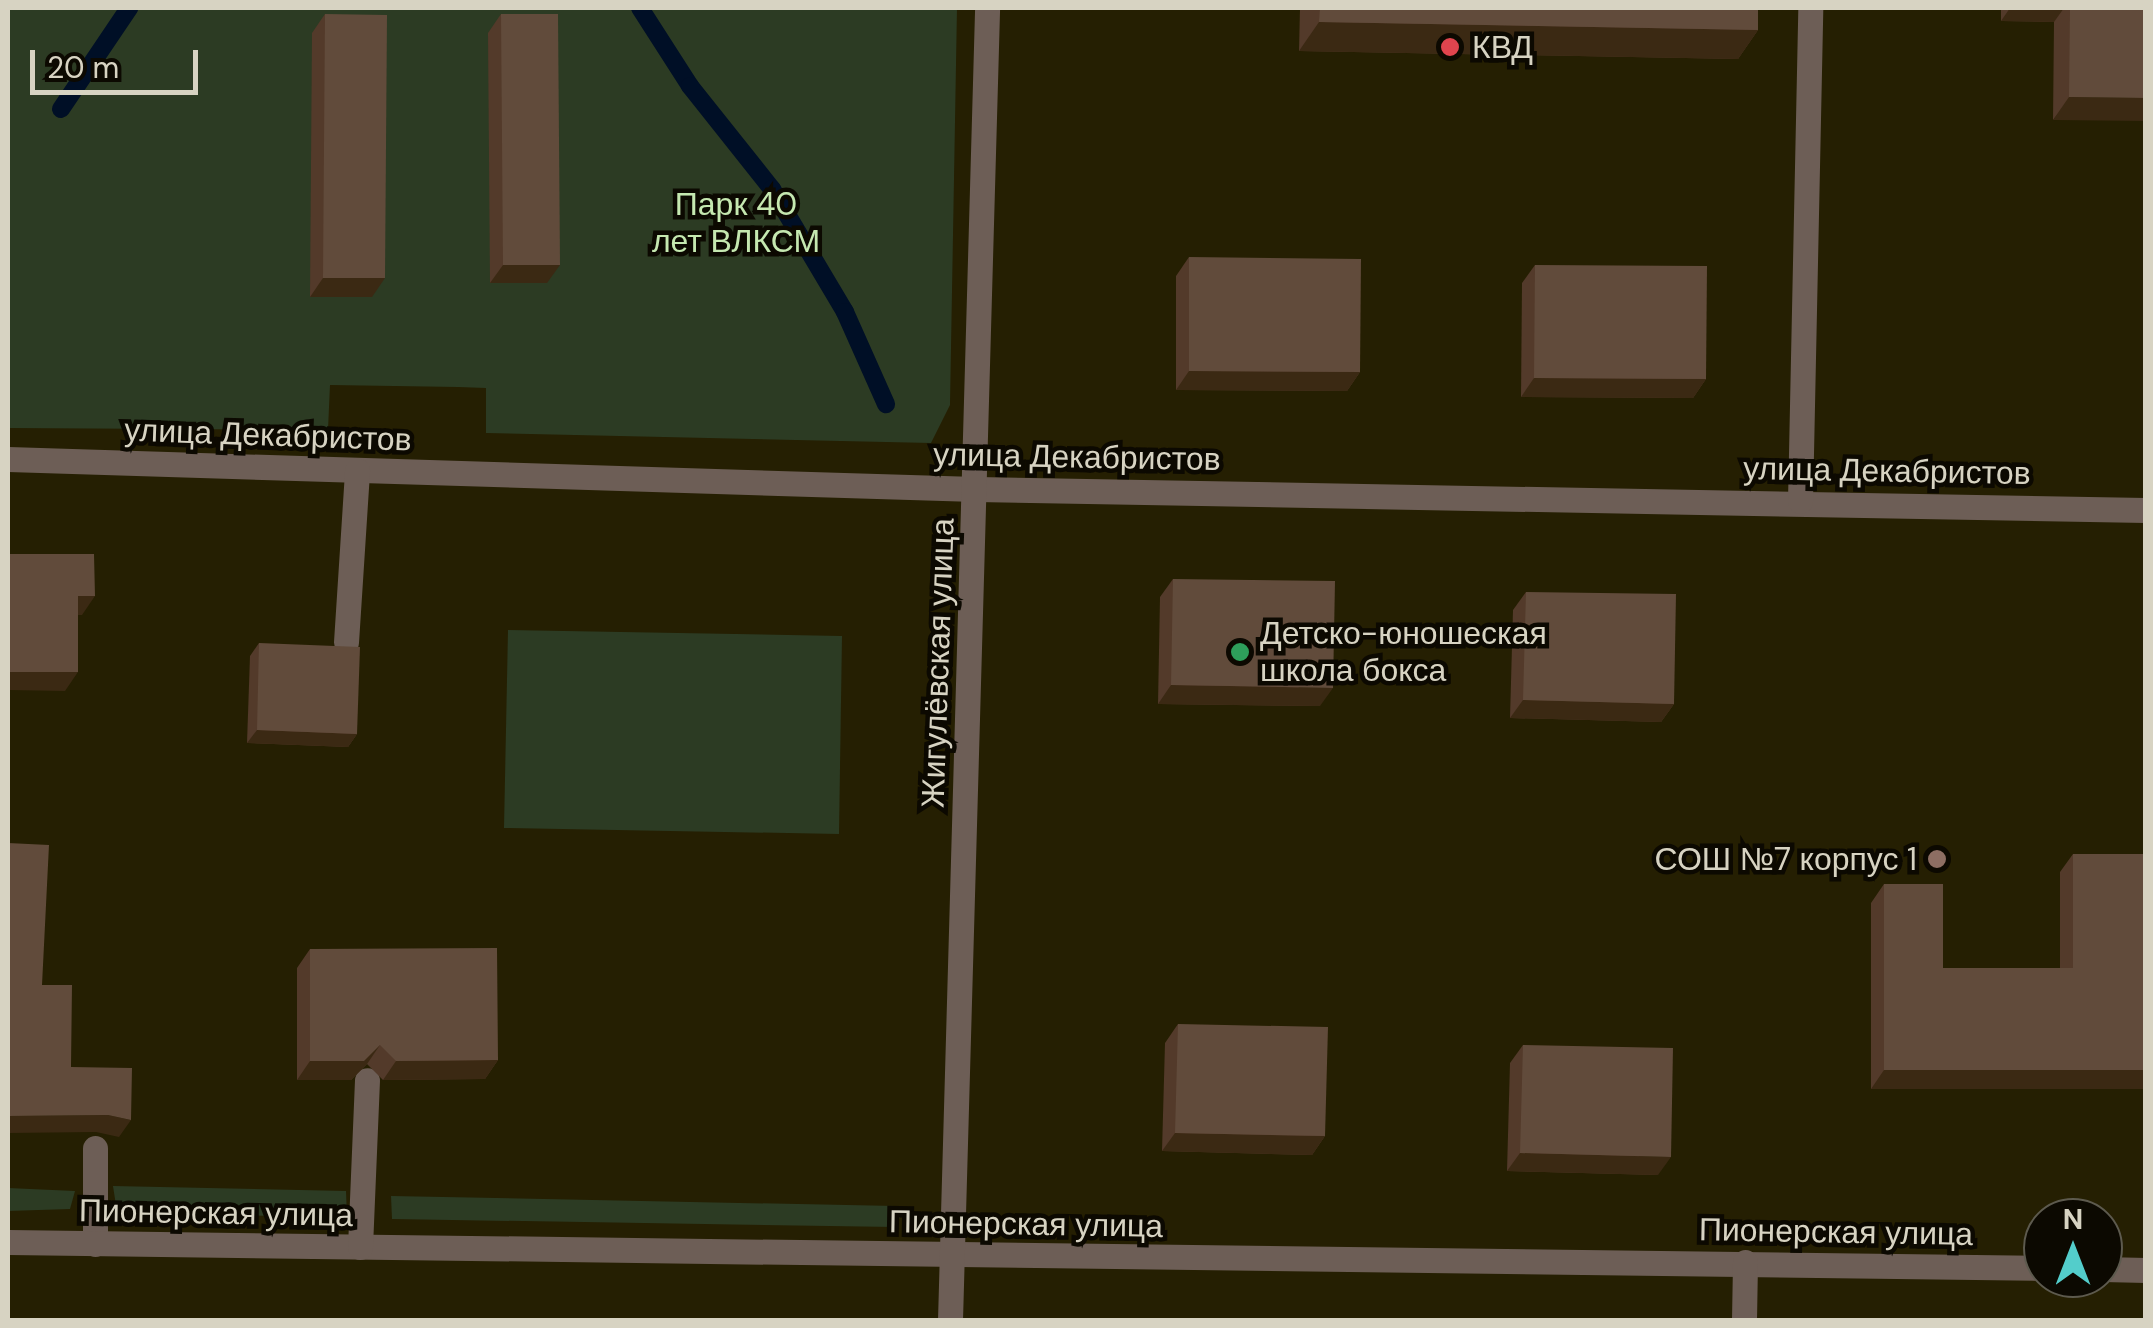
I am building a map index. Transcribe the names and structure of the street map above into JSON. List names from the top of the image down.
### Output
{
  "streets": {
    "street": ["улица Декабристов", "Жигулёвская улица", "Пионерская улица"]
  },
  "crossings": [
    ["улица Декабристов", "Жигулёвская улица"],
    ["Жигулёвская улица", "Пионерская улица"]
  ],
  "parks": ["Парк 40 лет ВЛКСМ"],
  "places": ["КВД", "Детско-юношеская школа бокса", "СОШ №7 корпус 1"],
  "scale_bar": "20 m",
  "north": "top"
}
